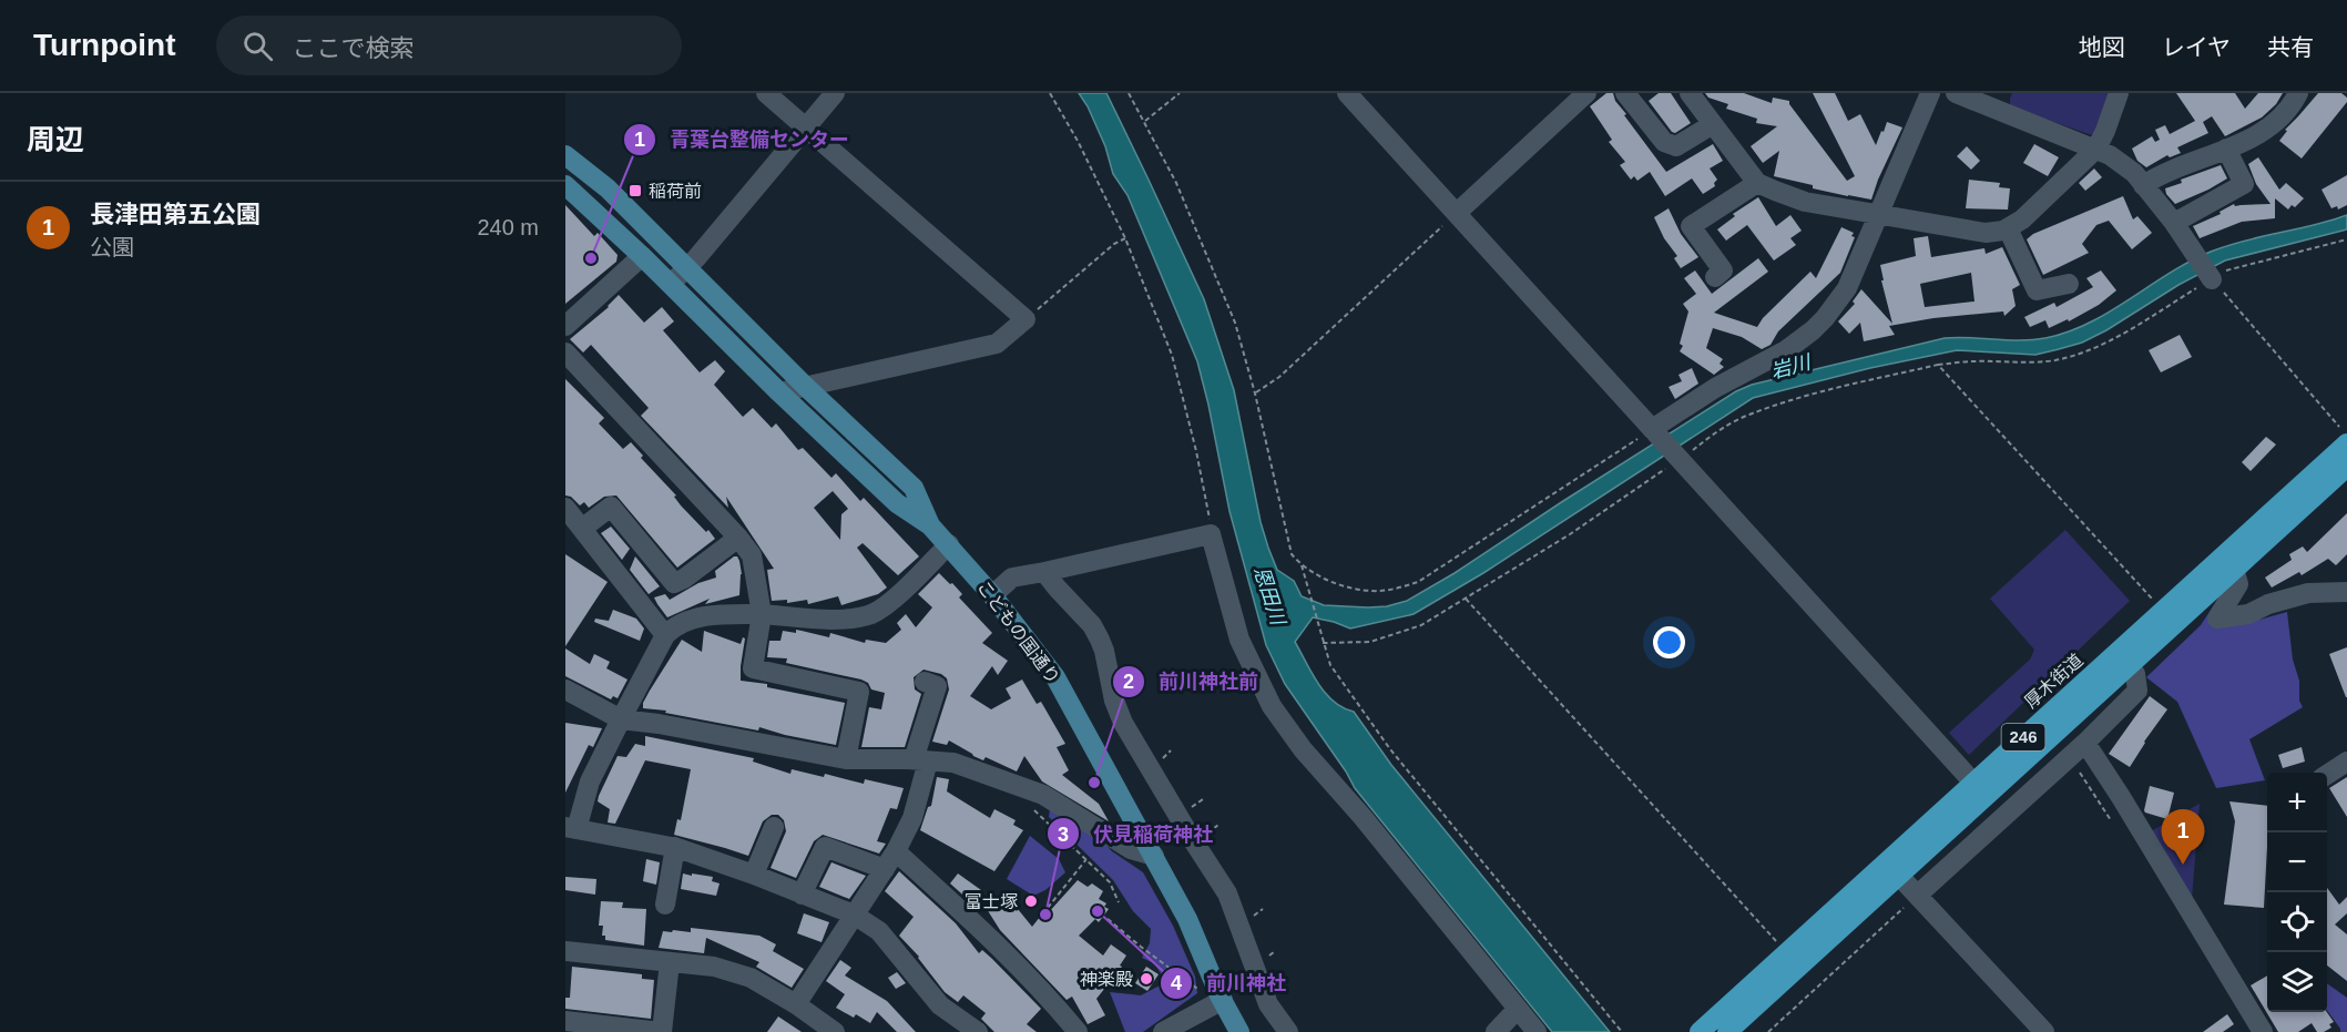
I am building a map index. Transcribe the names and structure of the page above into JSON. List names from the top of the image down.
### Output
{
  "streets": {
    "highway": ["厚木街道", "246"],
    "main road": ["こどもの国通り"]
  },
  "water": ["岩川", "恩田川"],
  "places": {
    "transit": ["稲荷前"],
    "other": [
      "青葉台整備センター",
      "前川神社前",
      "富士塚",
      "前川神社",
      "伏見稲荷神社",
      "神楽殿"
    ]
  },
  "page": {
    "header": "Turnpoint",
    "search": "ここで検索",
    "nav": ["地図", "レイヤ", "共有"],
    "heading": "周辺",
    "list": [
      {
        "mark": "1",
        "name": "長津田第五公園",
        "note": "公園",
        "value": "240 m"
      }
    ],
    "map_buttons": ["+", "−"],
    "pins": "1"
  }
}
